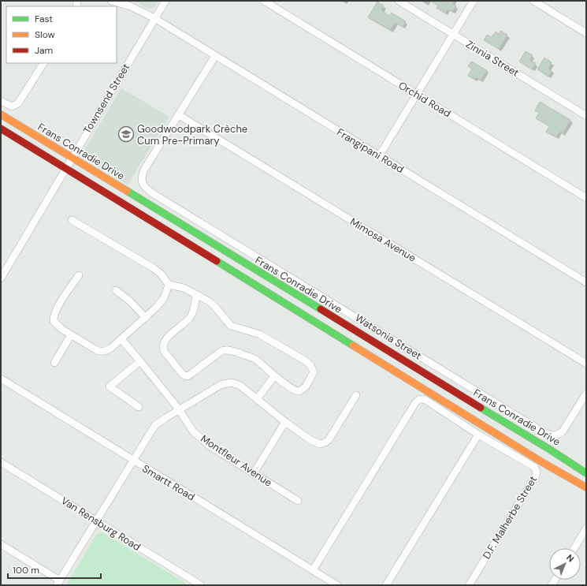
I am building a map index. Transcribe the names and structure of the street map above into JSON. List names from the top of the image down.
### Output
{
  "streets": {
    "main road": ["Frans Conradie Drive"],
    "street": [
      "Zinnia Street",
      "Townsend Street",
      "Orchid Road",
      "Frangipani Road",
      "Mimosa Avenue",
      "Watsonia Street",
      "Montfleur Avenue",
      "Smartt Road",
      "D.F. Malherbe Street",
      "Van Rensburg Road"
    ]
  },
  "crossings": [
    ["Townsend Street", "Frangipani Road"],
    ["Townsend Street", "Frans Conradie Drive"],
    ["Mimosa Avenue", "Watsonia Street"],
    ["Smartt Road", "D.F. Malherbe Street"]
  ],
  "places": {
    "school or university": ["Goodwoodpark Crèche Cum Pre-Primary"]
  },
  "legend": ["Fast", "Slow", "Jam"],
  "scale_bar": "100 m",
  "north": "top right"
}
